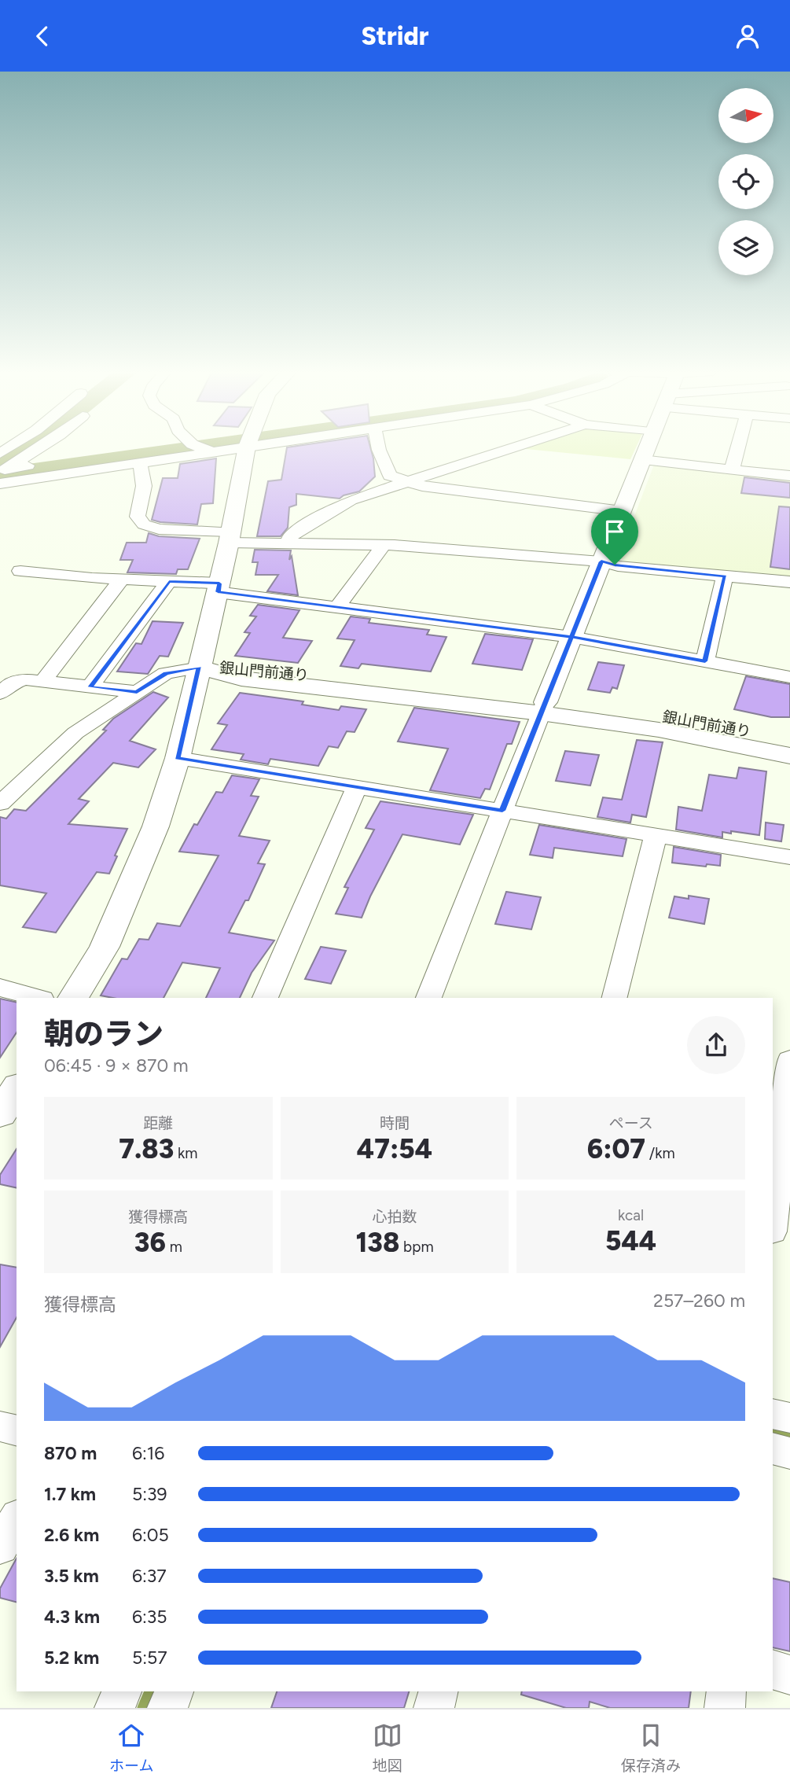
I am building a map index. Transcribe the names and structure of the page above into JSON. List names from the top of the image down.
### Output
{
  "streets": {
    "street": ["銀山門前通り"]
  },
  "north": "right",
  "page": {
    "header": "Stridr",
    "heading": ["朝のラン", "06:45 · 9 × 870 m"],
    "stats": [
      ["距離", "7.83 km"],
      ["時間", "47:54"],
      ["ペース", "6:07 /km"],
      ["獲得標高", "36 m"],
      ["心拍数", "138 bpm"],
      ["kcal", "544"]
    ],
    "chart": ["獲得標高", "257–260 m"],
    "list": [
      {
        "name": "870 m",
        "note": "6:16"
      },
      {
        "name": "1.7 km",
        "note": "5:39"
      },
      {
        "name": "2.6 km",
        "note": "6:05"
      },
      {
        "name": "3.5 km",
        "note": "6:37"
      },
      {
        "name": "4.3 km",
        "note": "6:35"
      },
      {
        "name": "5.2 km",
        "note": "5:57"
      }
    ],
    "tabs": ["ホーム", "地図", "保存済み"]
  }
}
